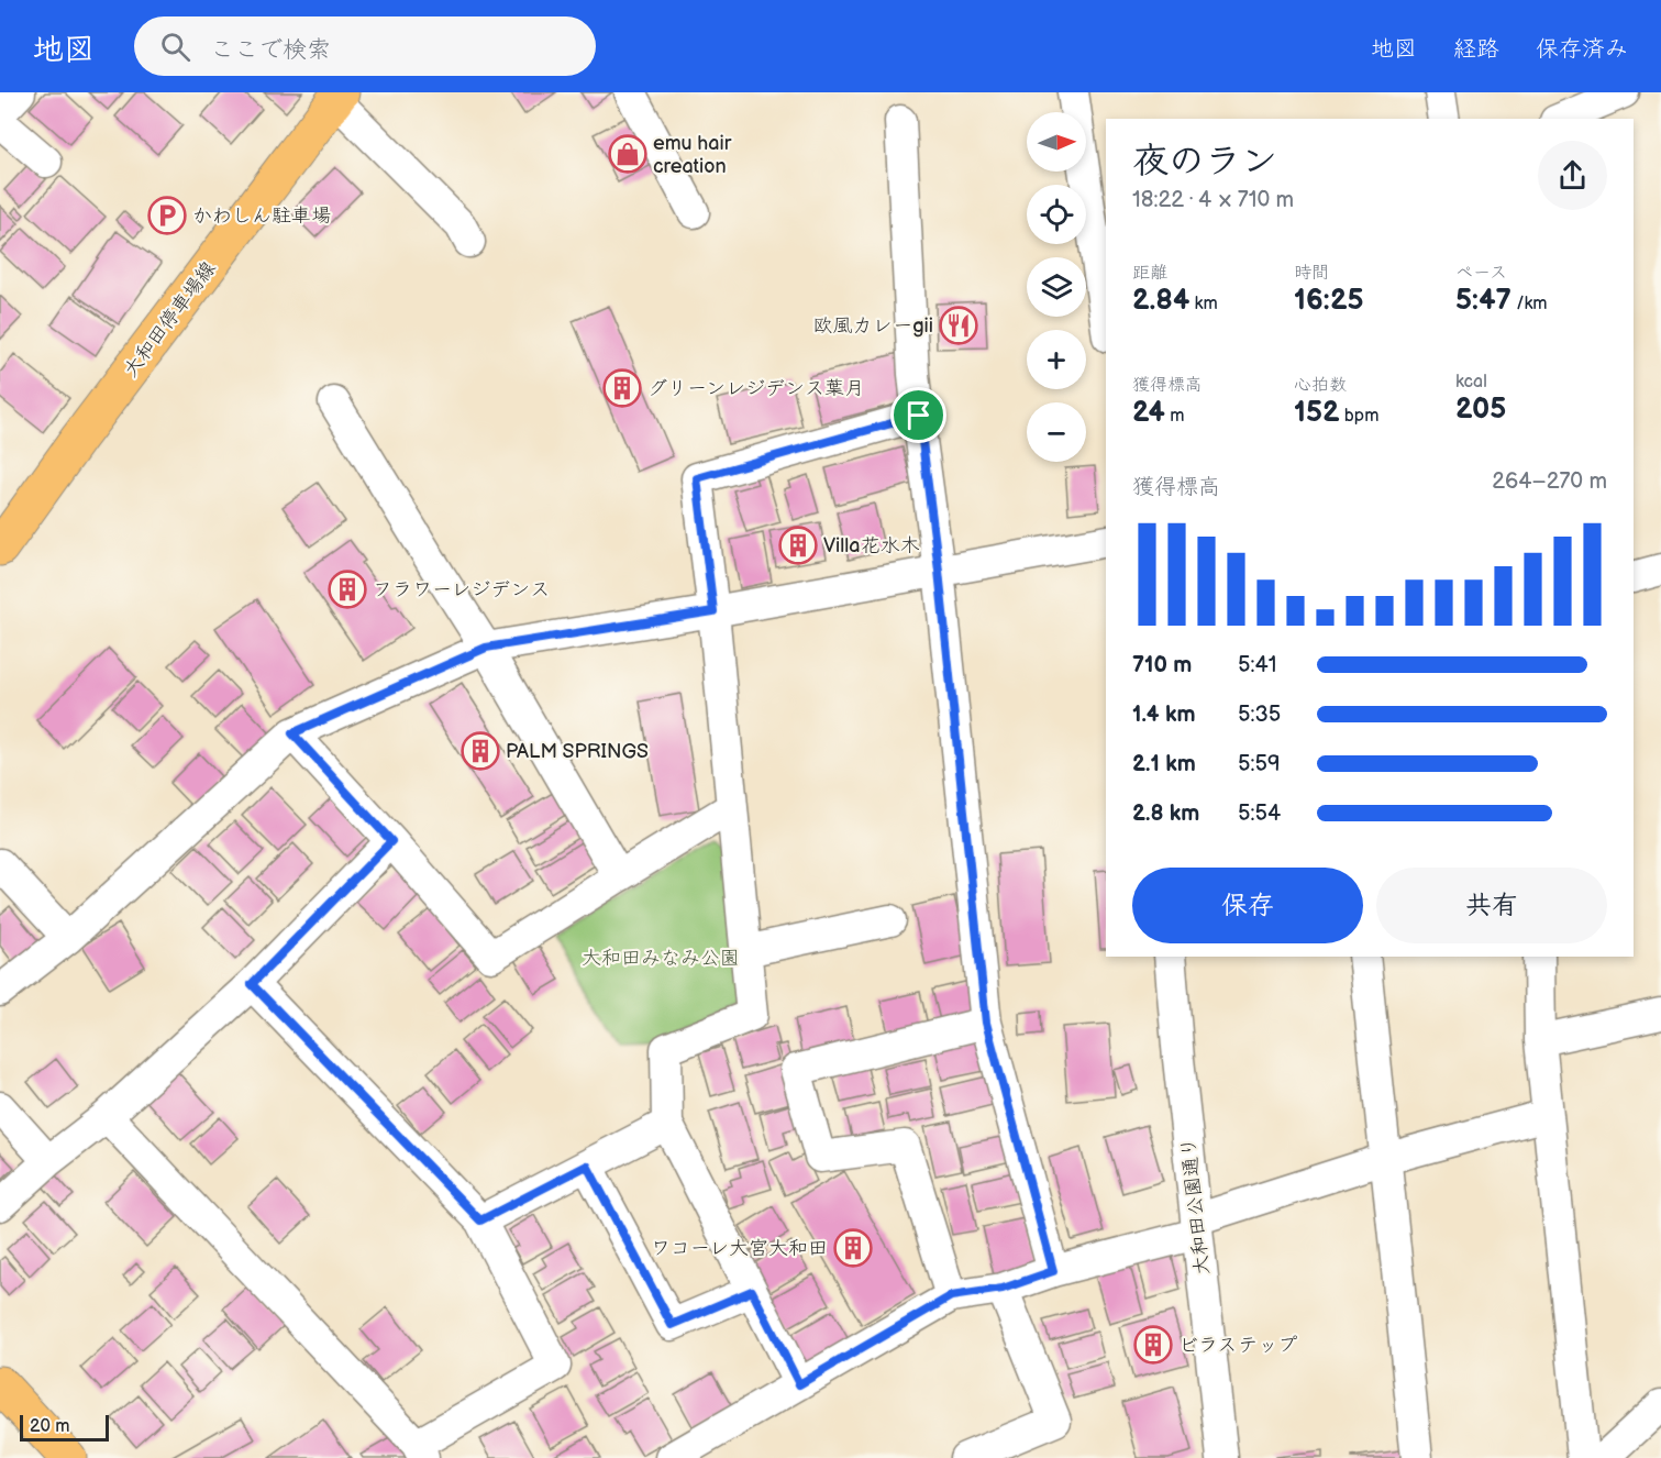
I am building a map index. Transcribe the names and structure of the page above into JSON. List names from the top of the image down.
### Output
{
  "streets": {
    "main road": ["大和田停車場線"],
    "street": ["大和田公園通り"]
  },
  "parks": ["大和田みなみ公園"],
  "places": {
    "shop": ["emu hair creation"],
    "parking": ["かわしん駐車場"],
    "restaurant": ["欧風カレーgii"],
    "building": [
      "グリーンレジデンス葉月",
      "Villa花水木",
      "フラワーレジデンス",
      "PALM SPRINGS",
      "ワコーレ大宮大和田",
      "ビラステップ"
    ]
  },
  "scale_bar": "20 m",
  "north": "right",
  "page": {
    "header": "地図",
    "search": "ここで検索",
    "nav": ["地図", "経路", "保存済み"],
    "map_buttons": ["+", "−"],
    "heading": ["夜のラン", "18:22 · 4 × 710 m"],
    "stats": [
      ["距離", "2.84 km"],
      ["時間", "16:25"],
      ["ペース", "5:47 /km"],
      ["獲得標高", "24 m"],
      ["心拍数", "152 bpm"],
      ["kcal", "205"]
    ],
    "chart": ["獲得標高", "264–270 m"],
    "list": [
      {
        "name": "710 m",
        "note": "5:41"
      },
      {
        "name": "1.4 km",
        "note": "5:35"
      },
      {
        "name": "2.1 km",
        "note": "5:59"
      },
      {
        "name": "2.8 km",
        "note": "5:54"
      }
    ],
    "buttons": ["保存", "共有"],
    "scale": "20 m"
  }
}
